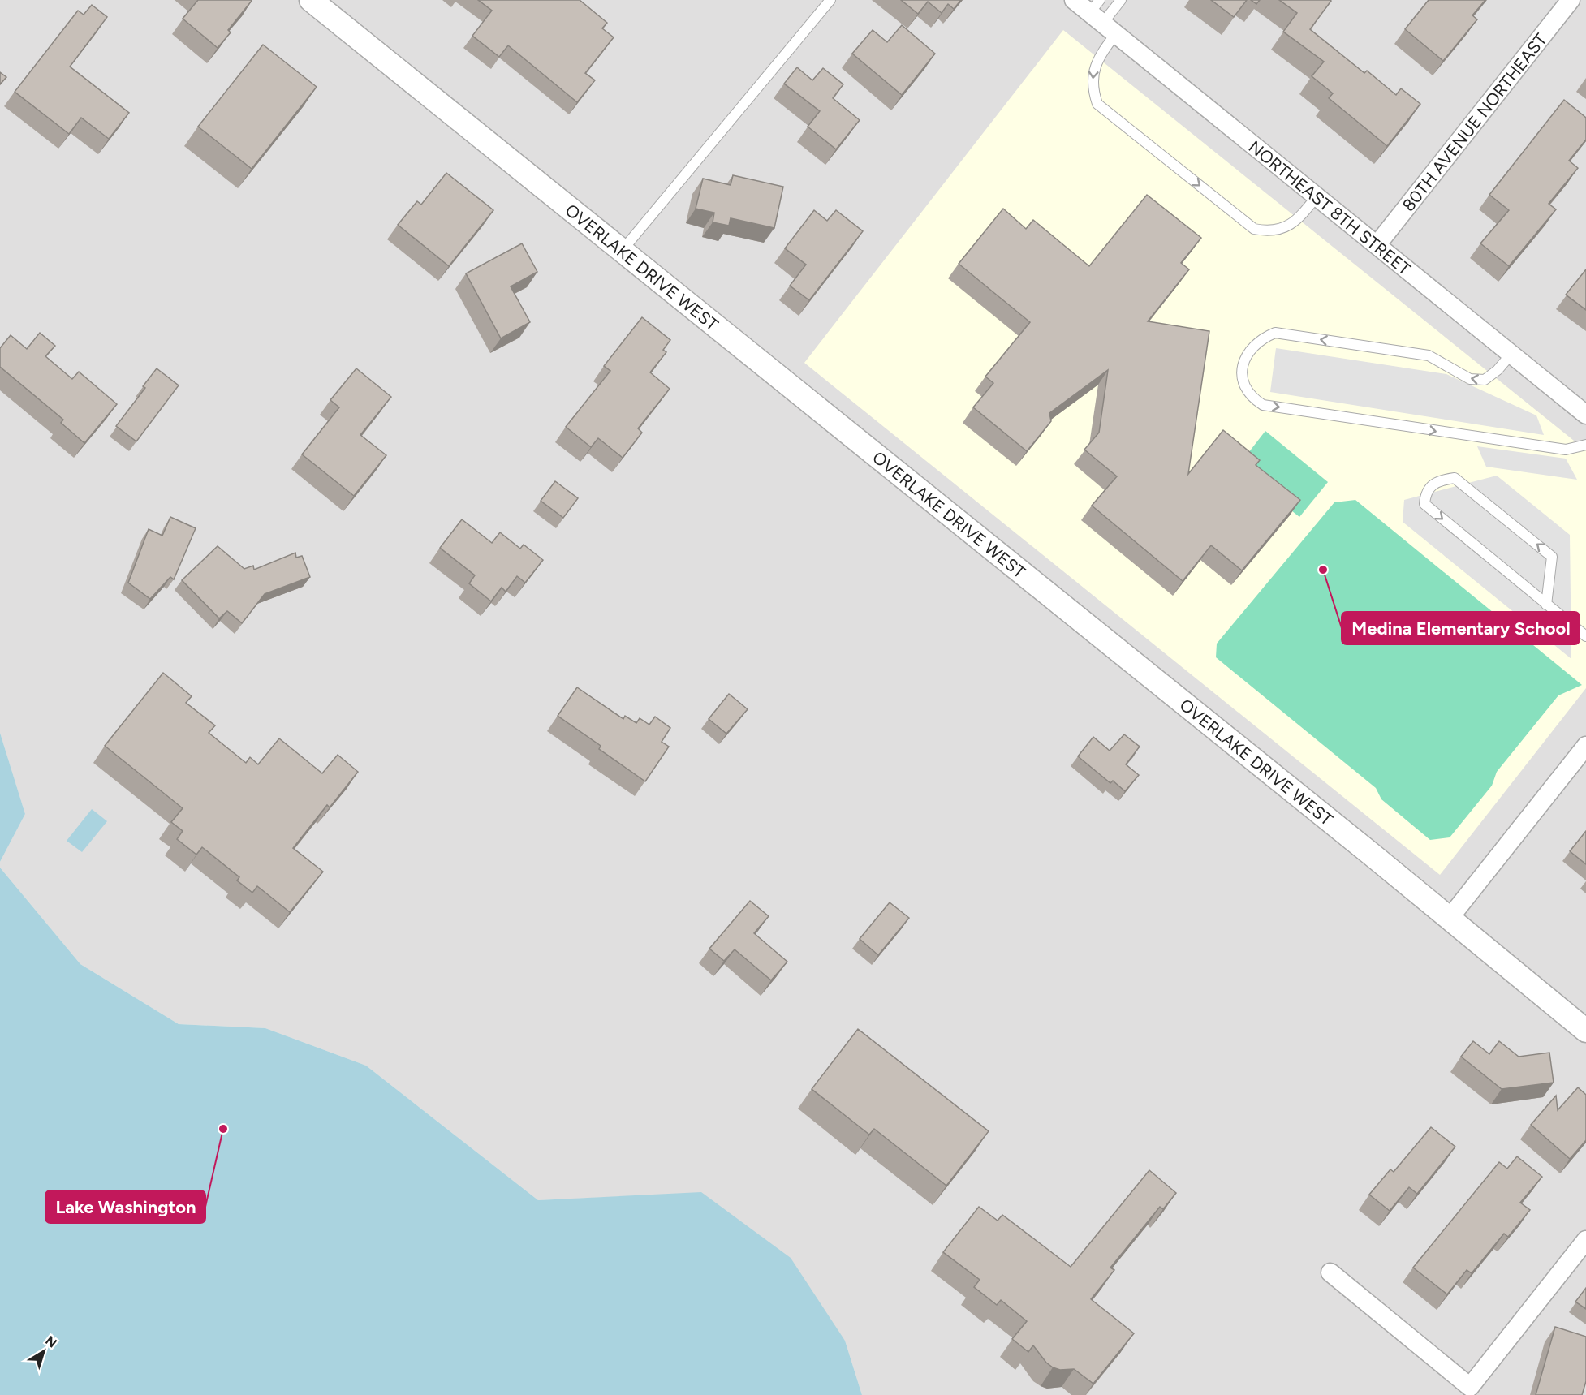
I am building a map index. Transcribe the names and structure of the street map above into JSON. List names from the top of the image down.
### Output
{
  "streets": {
    "street": ["80TH AVENUE NORTHEAST", "NORTHEAST 8TH STREET", "OVERLAKE DRIVE WEST"]
  },
  "crossings": [
    ["80TH AVENUE NORTHEAST", "NORTHEAST 8TH STREET"]
  ],
  "places": ["Medina Elementary School", "Lake Washington"],
  "north": "top right"
}
